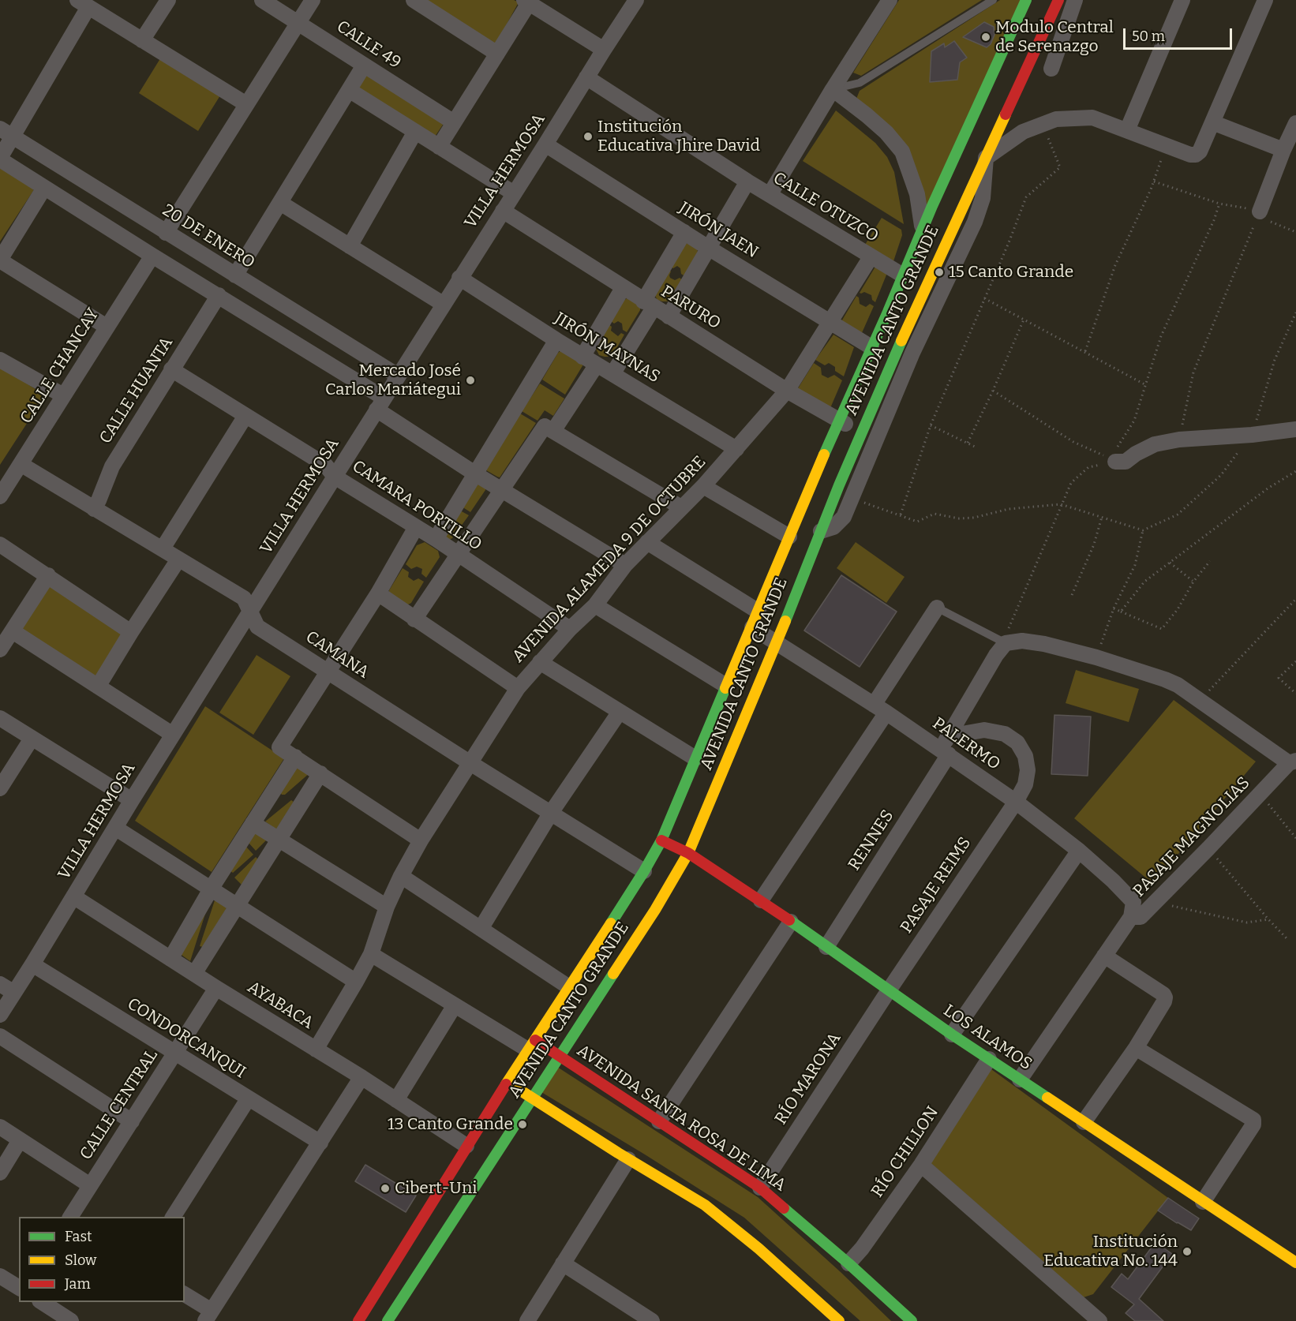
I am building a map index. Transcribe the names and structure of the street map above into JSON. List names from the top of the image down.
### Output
{
  "streets": {
    "main road": ["AVENIDA CANTO GRANDE", "LOS ALAMOS", "AVENIDA SANTA ROSA DE LIMA"],
    "street": [
      "CALLE 49",
      "VILLA HERMOSA",
      "CALLE OTUZCO",
      "JIRÓN JAEN",
      "20 DE ENERO",
      "PARURO",
      "JIRÓN MAYNAS",
      "CALLE CHANCAY",
      "CALLE HUANTA",
      "CAMARA PORTILLO",
      "AVENIDA ALAMEDA 9 DE OCTUBRE",
      "CAMANA",
      "PALERMO",
      "PASAJE MAGNOLIAS",
      "RENNES",
      "PASAJE REIMS",
      "AYABACA",
      "CONDORCANQUI",
      "RÍO MARONA",
      "CALLE CENTRAL",
      "RÍO CHILLON"
    ]
  },
  "crossings": [
    ["VILLA HERMOSA", "CALLE OTUZCO"],
    ["VILLA HERMOSA", "JIRÓN JAEN"],
    ["VILLA HERMOSA", "20 DE ENERO"],
    ["VILLA HERMOSA", "PARURO"],
    ["VILLA HERMOSA", "JIRÓN MAYNAS"],
    ["VILLA HERMOSA", "CAMARA PORTILLO"],
    ["VILLA HERMOSA", "CAMANA"],
    ["VILLA HERMOSA", "AYABACA"],
    ["VILLA HERMOSA", "CONDORCANQUI"],
    ["CALLE OTUZCO", "AVENIDA CANTO GRANDE"],
    ["CALLE OTUZCO", "AVENIDA ALAMEDA 9 DE OCTUBRE"],
    ["JIRÓN JAEN", "AVENIDA CANTO GRANDE"],
    ["JIRÓN JAEN", "AVENIDA ALAMEDA 9 DE OCTUBRE"],
    ["PARURO", "AVENIDA CANTO GRANDE"],
    ["PARURO", "AVENIDA ALAMEDA 9 DE OCTUBRE"],
    ["AVENIDA CANTO GRANDE", "CAMANA"],
    ["AVENIDA CANTO GRANDE", "PALERMO"],
    ["AVENIDA CANTO GRANDE", "AYABACA"],
    ["AVENIDA CANTO GRANDE", "LOS ALAMOS"],
    ["AVENIDA CANTO GRANDE", "AVENIDA SANTA ROSA DE LIMA"],
    ["JIRÓN MAYNAS", "AVENIDA ALAMEDA 9 DE OCTUBRE"],
    ["CALLE CHANCAY", "CAMANA"],
    ["CALLE HUANTA", "CAMARA PORTILLO"],
    ["CALLE HUANTA", "CAMANA"],
    ["CAMARA PORTILLO", "AVENIDA ALAMEDA 9 DE OCTUBRE"],
    ["AVENIDA ALAMEDA 9 DE OCTUBRE", "CAMANA"],
    ["AVENIDA ALAMEDA 9 DE OCTUBRE", "AYABACA"],
    ["PALERMO", "PASAJE MAGNOLIAS"],
    ["PALERMO", "RENNES"],
    ["PALERMO", "PASAJE REIMS"],
    ["PASAJE MAGNOLIAS", "LOS ALAMOS"],
    ["RENNES", "PASAJE REIMS"],
    ["RENNES", "LOS ALAMOS"],
    ["PASAJE REIMS", "LOS ALAMOS"],
    ["PASAJE REIMS", "RÍO MARONA"],
    ["AYABACA", "CALLE CENTRAL"],
    ["LOS ALAMOS", "RÍO MARONA"],
    ["LOS ALAMOS", "RÍO CHILLON"],
    ["CONDORCANQUI", "CALLE CENTRAL"],
    ["RÍO MARONA", "AVENIDA SANTA ROSA DE LIMA"],
    ["AVENIDA SANTA ROSA DE LIMA", "RÍO CHILLON"]
  ],
  "places": [
    "Modulo Central de Serenazgo",
    "Institución Educativa Jhire David",
    "15 Canto Grande",
    "Mercado José Carlos Mariátegui",
    "13 Canto Grande",
    "Cibert-Uni",
    "Institución Educativa No. 144"
  ],
  "legend": ["Fast", "Slow", "Jam"],
  "scale_bar": "50 m"
}
